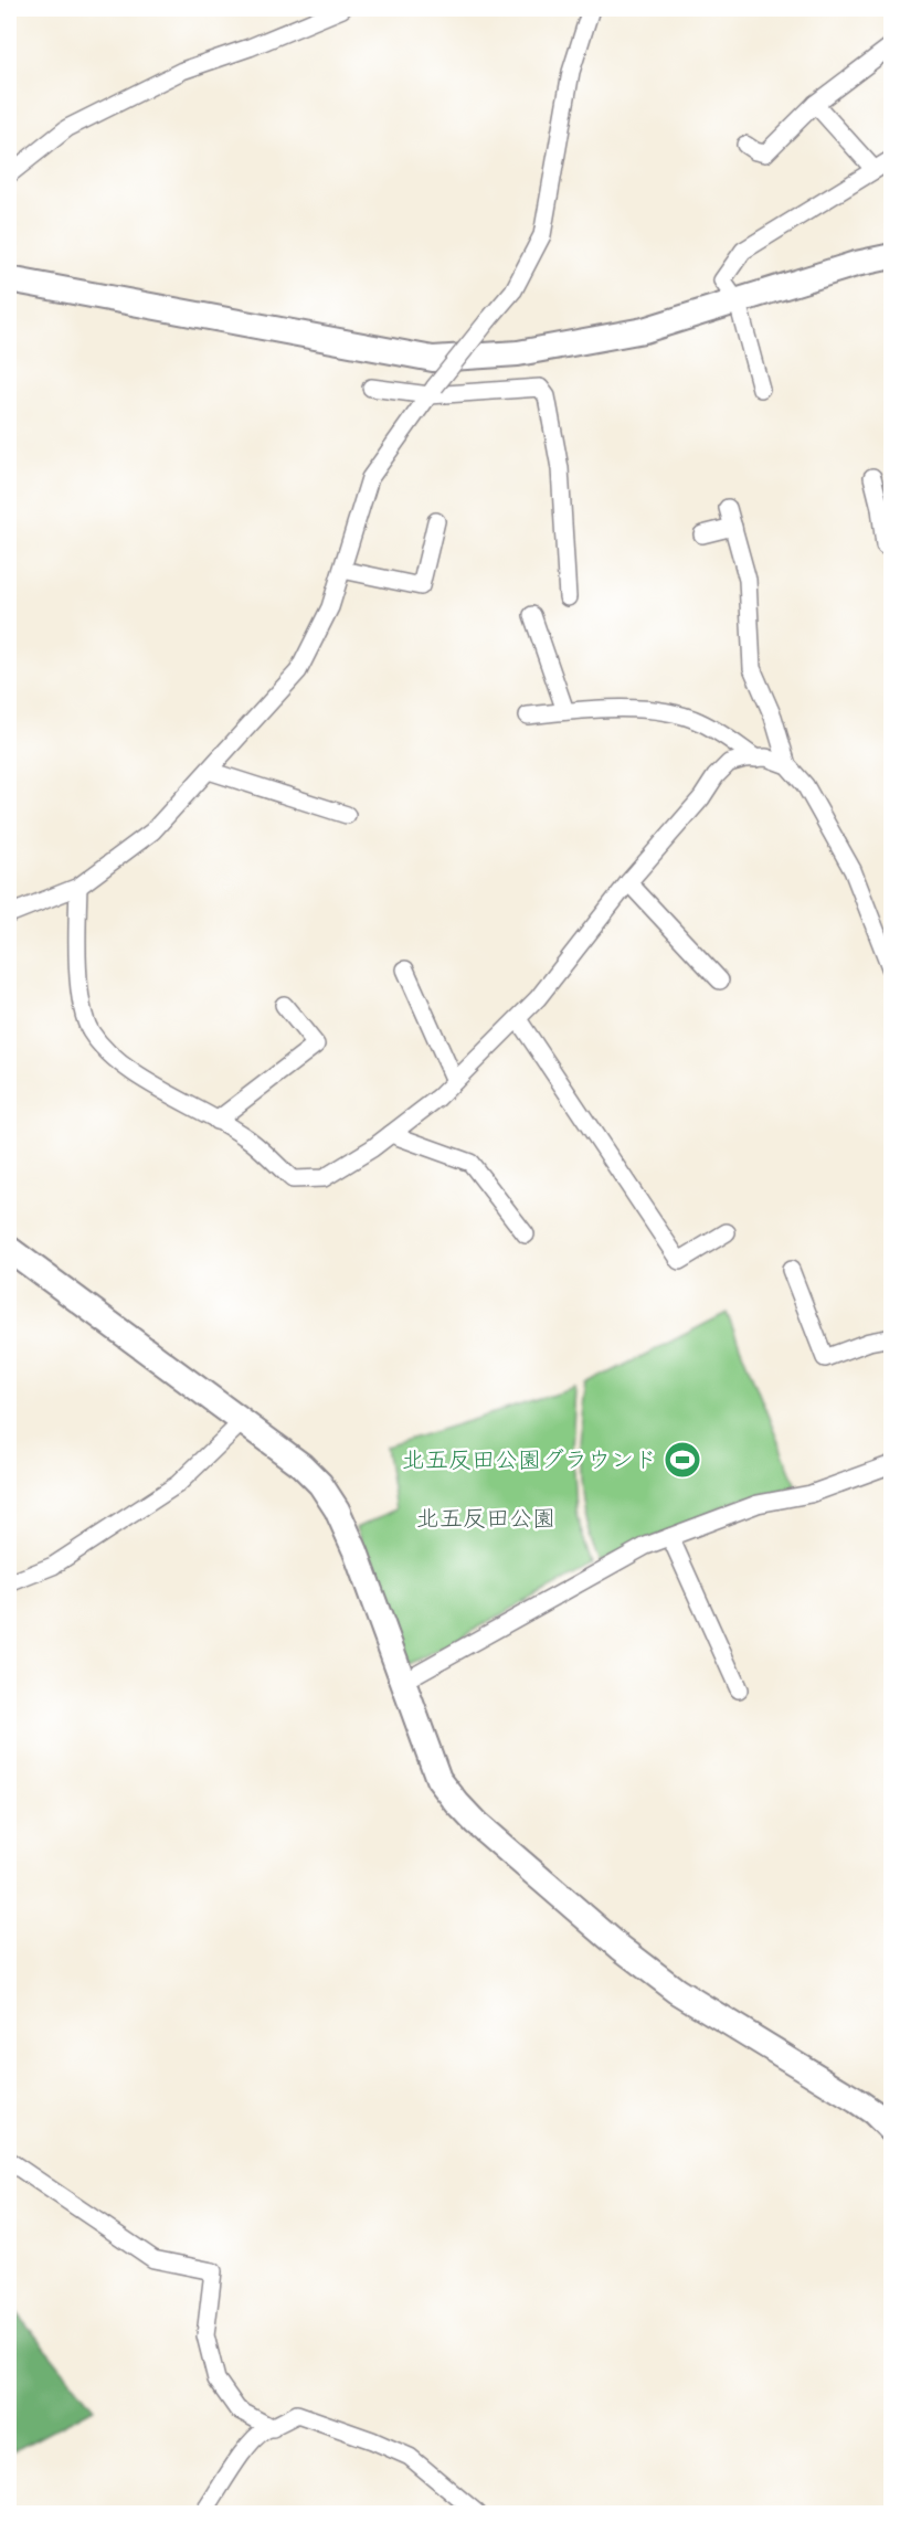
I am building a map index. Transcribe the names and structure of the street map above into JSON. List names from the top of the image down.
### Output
{
  "parks": ["北五反田公園"],
  "places": {
    "sports": ["北五反田公園グラウンド"]
  }
}
